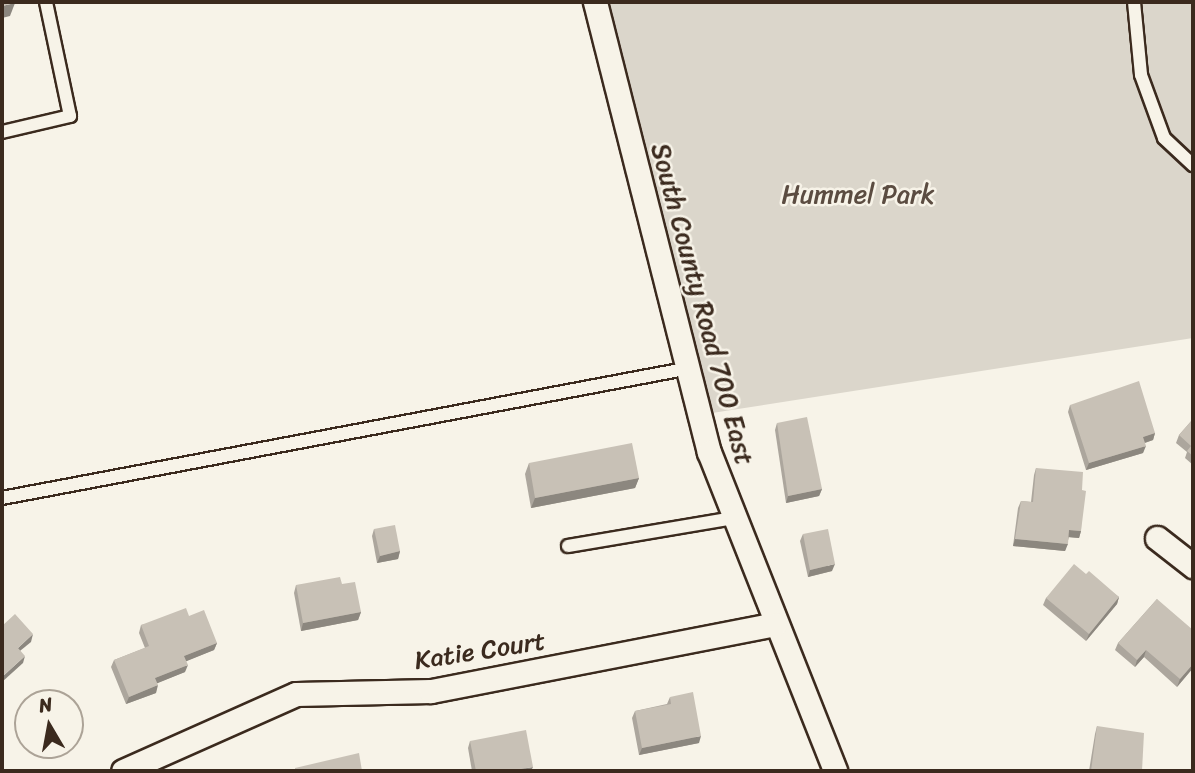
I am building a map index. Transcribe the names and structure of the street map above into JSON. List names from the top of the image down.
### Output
{
  "streets": {
    "street": ["South County Road 700 East", "Katie Court"]
  },
  "crossings": [
    ["South County Road 700 East", "Katie Court"]
  ],
  "parks": ["Hummel Park"],
  "north": "top"
}
